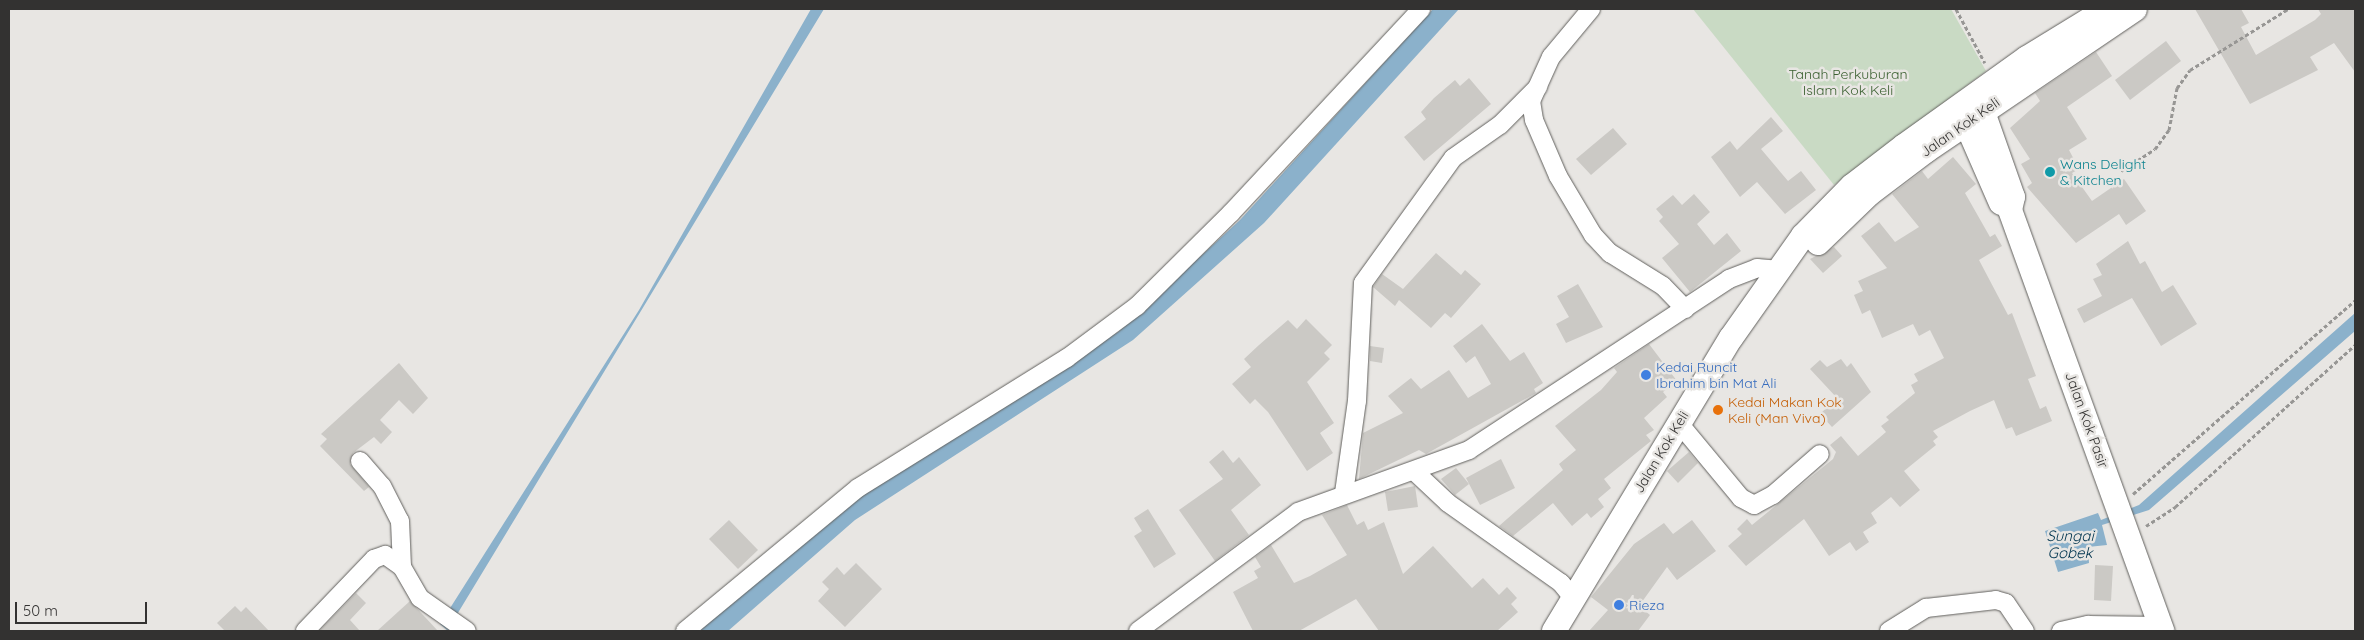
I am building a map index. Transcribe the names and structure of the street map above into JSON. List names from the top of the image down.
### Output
{
  "streets": {
    "street": ["Jalan Kok Keli", "Jalan Kok Pasir"]
  },
  "crossings": [
    ["Jalan Kok Keli", "Jalan Kok Pasir"]
  ],
  "water": ["Sungai Gobek"],
  "parks": ["Tanah Perkuburan Islam Kok Keli"],
  "places": [
    "Wans Delight & Kitchen",
    "Kedai Runcit Ibrahim bin Mat Ali",
    "Kedai Makan Kok Keli (Man Viva)",
    "Rieza"
  ],
  "scale_bar": "50 m"
}
